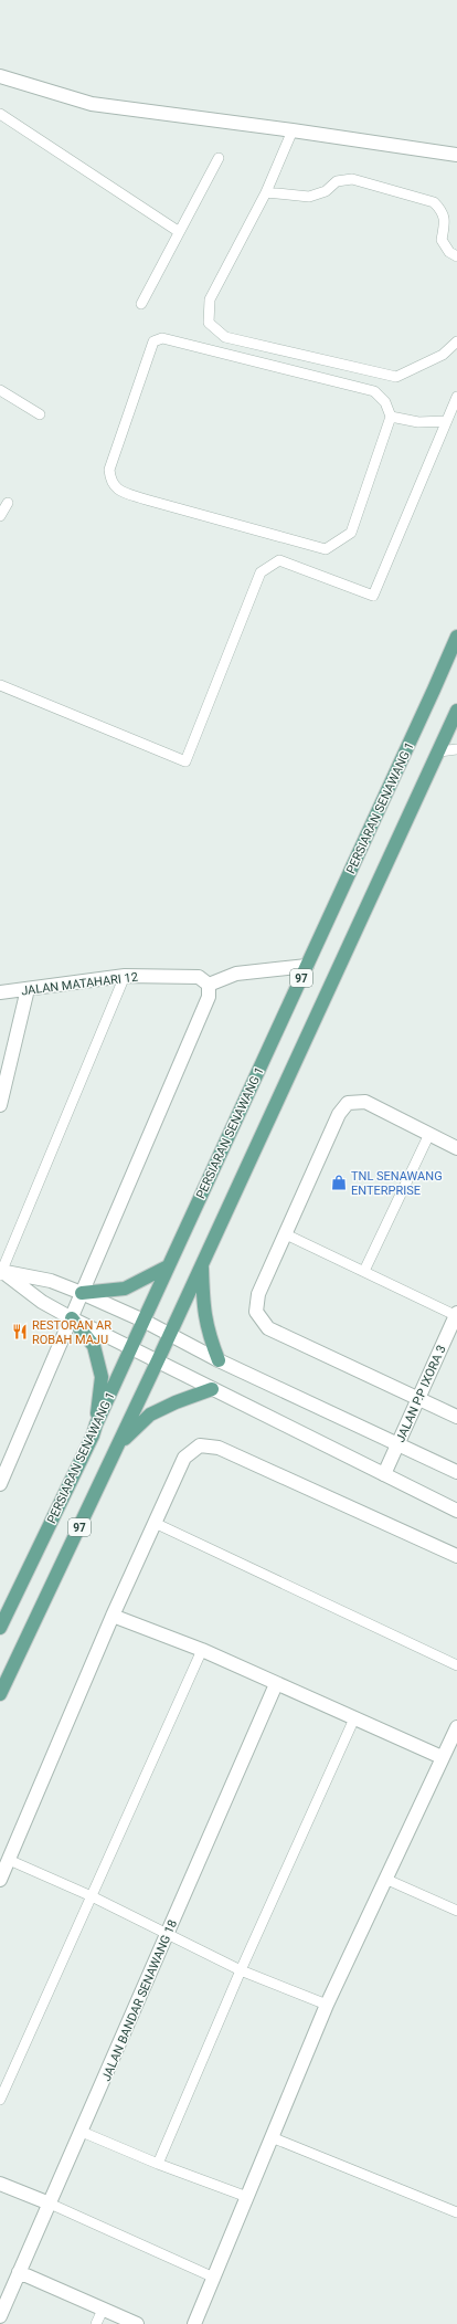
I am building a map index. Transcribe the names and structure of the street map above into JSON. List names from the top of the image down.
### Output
{
  "streets": {
    "main road": ["PERSIARAN SENAWANG 1", "97"],
    "street": ["JALAN MATAHARI 12", "JALAN P.P IXORA 3", "JALAN BANDAR SENAWANG 18"]
  },
  "places": {
    "shop": ["TNL SENAWANG ENTERPRISE"],
    "restaurant": ["RESTORAN AR ROBAH MAJU"]
  }
}
